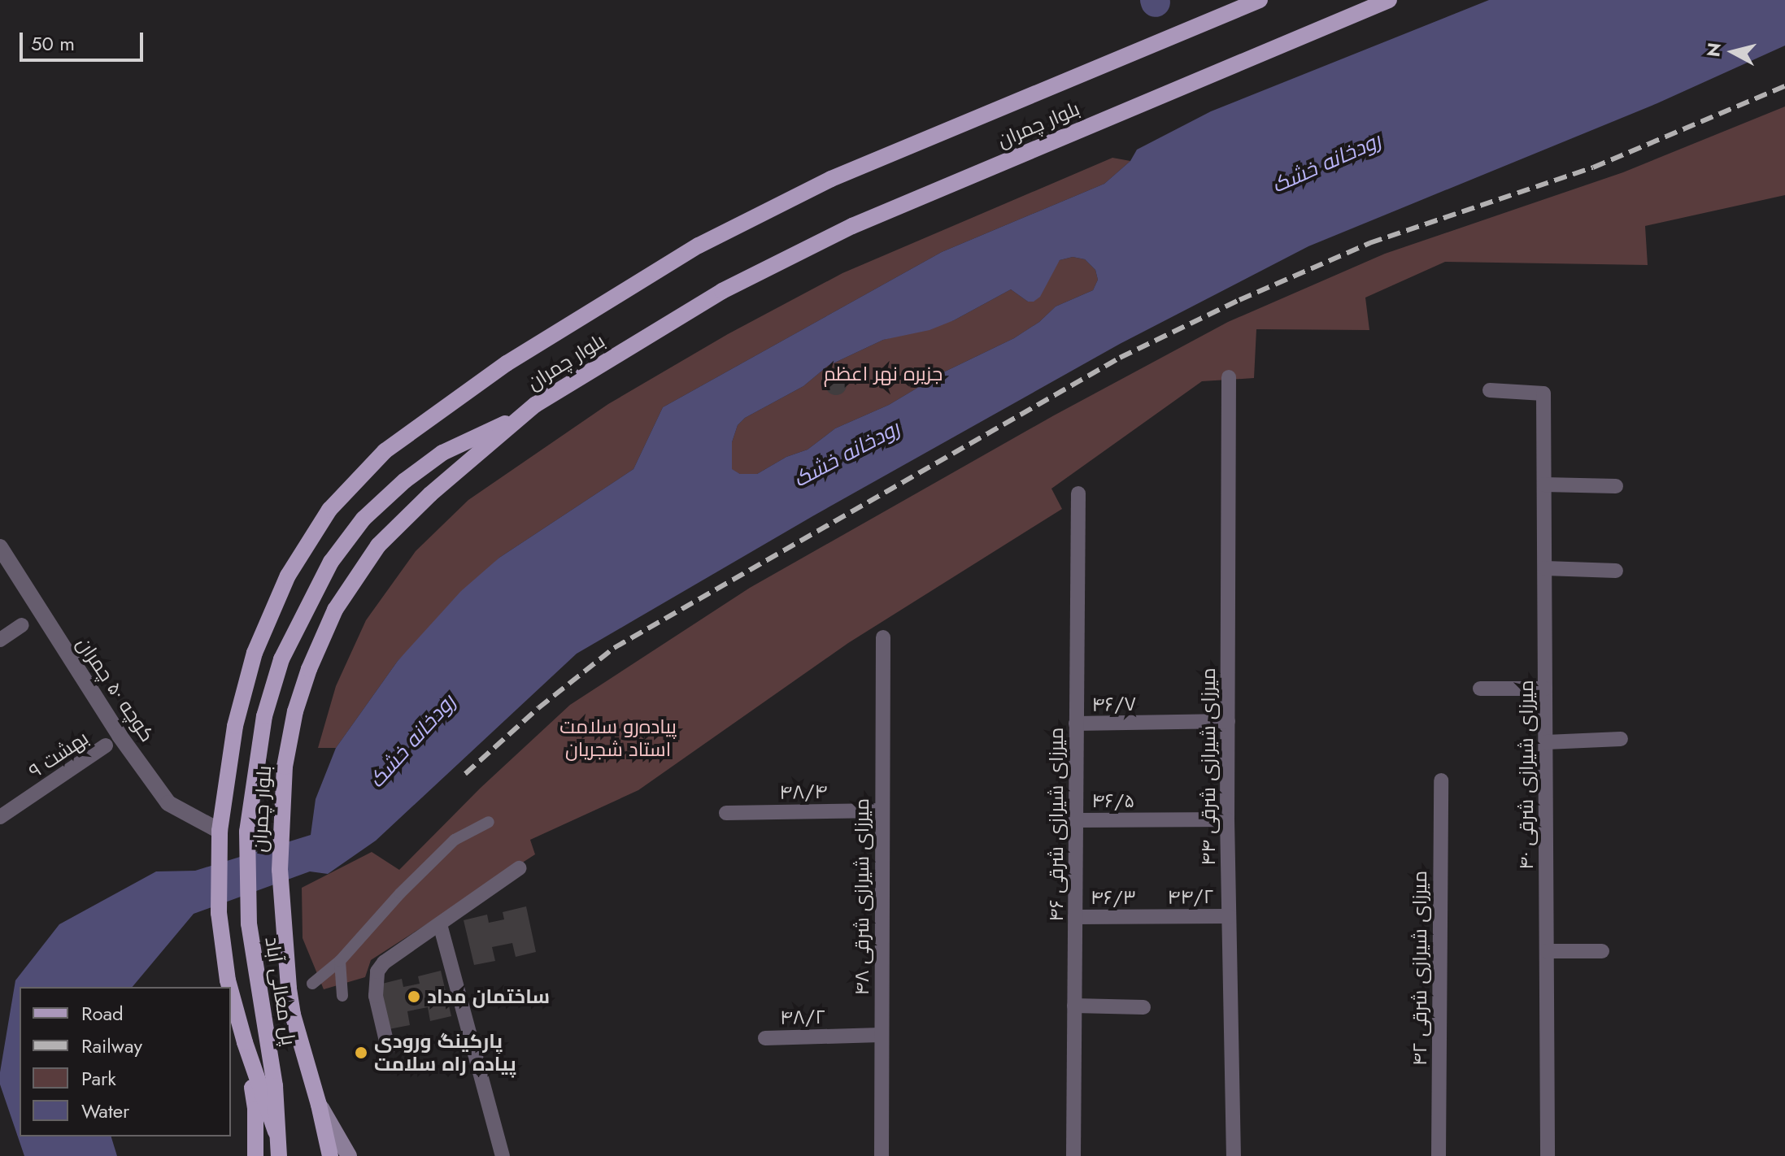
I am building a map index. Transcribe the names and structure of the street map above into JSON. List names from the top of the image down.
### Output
{
  "streets": {
    "main road": ["بلوار چمران", "پل معالی آباد"],
    "street": [
      "کوچه ۵۰ چمران",
      "۴۶/۷",
      "۹ بهشت",
      "۴۴ میرزای شیرازی شرقی",
      "۴۰ میرزای شیرازی شرقی",
      "۴۸/۴",
      "۴۶/۵",
      "۴۶ میرزای شیرازی شرقی",
      "۴۸ میرزای شیرازی شرقی",
      "۴۴/۲",
      "۴۶/۳",
      "۴۲ میرزای شیرازی شرقی",
      "۴۸/۲"
    ]
  },
  "crossings": [
    ["بلوار چمران", "کوچه ۵۰ چمران"],
    ["بلوار چمران", "پل معالی آباد"],
    ["۴۶/۷", "۴۴ میرزای شیرازی شرقی"],
    ["۴۶/۷", "۴۶ میرزای شیرازی شرقی"],
    ["۴۴ میرزای شیرازی شرقی", "۴۶/۵"],
    ["۴۴ میرزای شیرازی شرقی", "۴۴/۲"],
    ["۴۸/۴", "۴۸ میرزای شیرازی شرقی"],
    ["۴۶/۵", "۴۶ میرزای شیرازی شرقی"],
    ["۴۶ میرزای شیرازی شرقی", "۴۶/۳"],
    ["۴۸ میرزای شیرازی شرقی", "۴۸/۲"],
    ["۴۴/۲", "۴۶/۳"]
  ],
  "water": ["رودخانه خشک"],
  "parks": ["جزیره نهر اعظم", "پیاده‌رو سلامت استاد شجریان"],
  "places": ["ساختمان مداد", "پارکینگ ورودی پیاده راه سلامت"],
  "legend": [
    "Road",
    "Railway",
    "Park",
    "Water"
  ],
  "scale_bar": "50 m",
  "north": "left"
}
